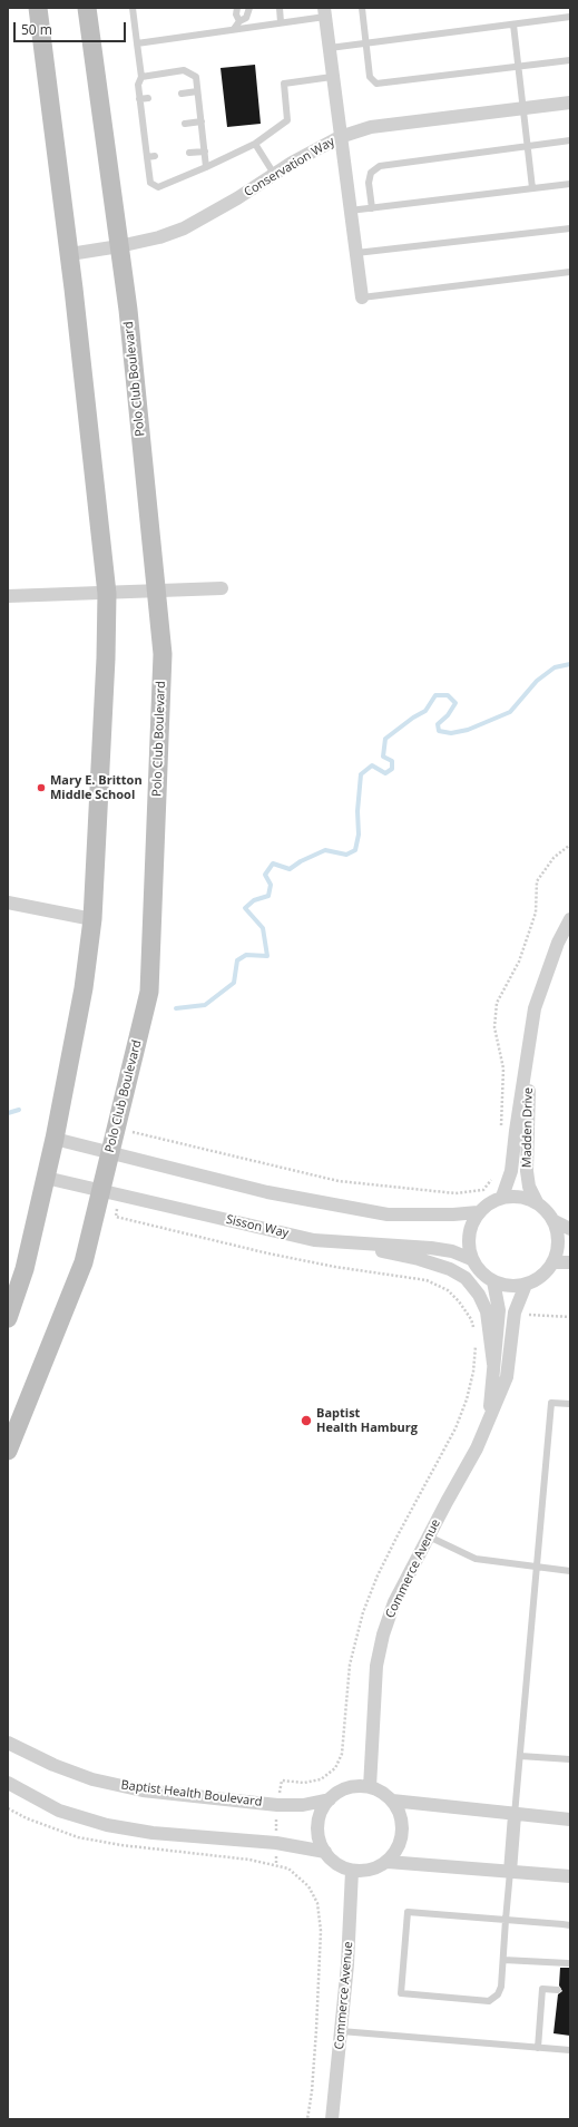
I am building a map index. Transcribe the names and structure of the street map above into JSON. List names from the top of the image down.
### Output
{
  "streets": {
    "street": [
      "Conservation Way",
      "Polo Club Boulevard",
      "Madden Drive",
      "Sisson Way",
      "Commerce Avenue",
      "Baptist Health Boulevard"
    ]
  },
  "crossings": [
    ["Conservation Way", "Polo Club Boulevard"],
    ["Polo Club Boulevard", "Sisson Way"],
    ["Madden Drive", "Sisson Way"],
    ["Madden Drive", "Commerce Avenue"],
    ["Sisson Way", "Commerce Avenue"],
    ["Commerce Avenue", "Baptist Health Boulevard"]
  ],
  "places": ["Mary E. Britton Middle School", "Baptist Health Hamburg"],
  "scale_bar": "50 m"
}
